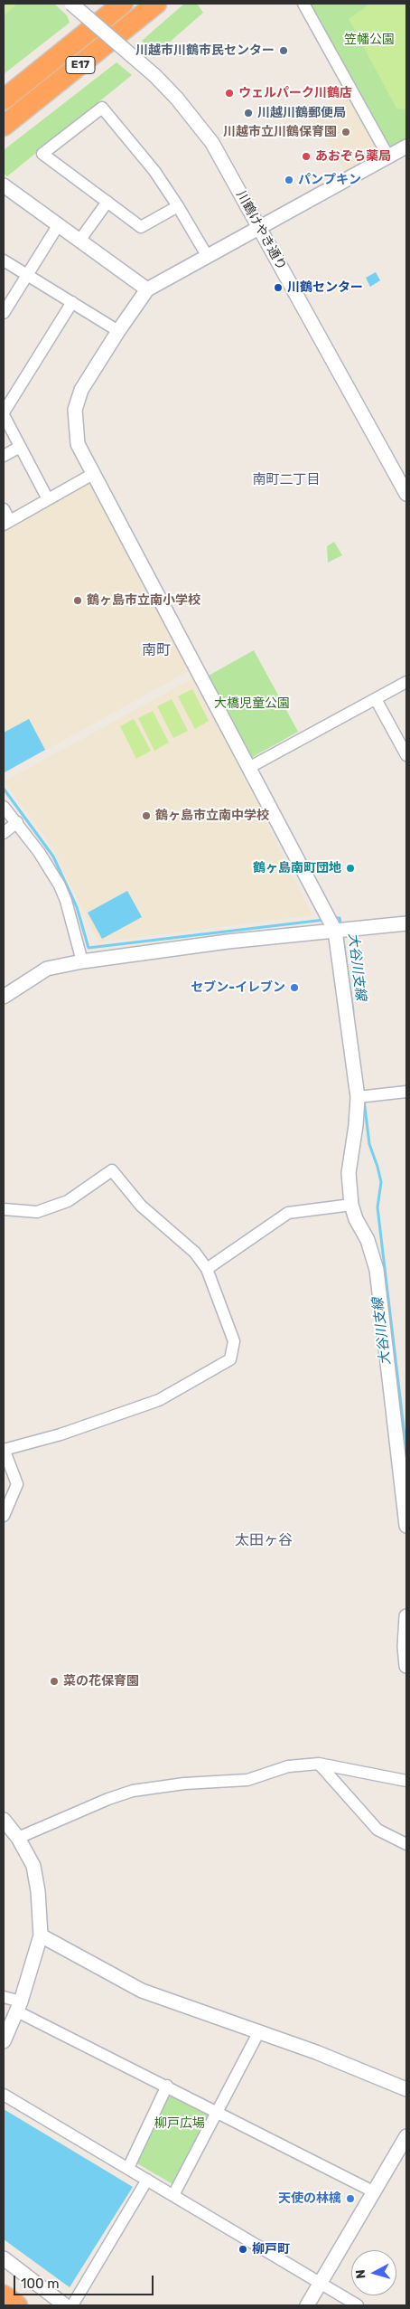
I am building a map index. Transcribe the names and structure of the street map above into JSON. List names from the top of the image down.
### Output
{
  "streets": {
    "highway": ["E17"],
    "street": ["川鶴けやき通り"]
  },
  "districts": ["南町二丁目", "南町", "太田ヶ谷"],
  "water": ["大谷川支線"],
  "parks": ["笠幡公園", "大橋児童公園", "柳戸広場"],
  "places": [
    "川越市川鶴市民センター",
    "ウェルパーク川鶴店",
    "川越川鶴郵便局",
    "川越市立川鶴保育園",
    "あおぞら薬局",
    "パンプキン",
    "川鶴センター",
    "鶴ヶ島市立南小学校",
    "鶴ヶ島市立南中学校",
    "鶴ヶ島南町団地",
    "セブン-イレブン",
    "菜の花保育園",
    "天使の林檎",
    "柳戸町"
  ],
  "scale_bar": "100 m",
  "north": "left"
}
